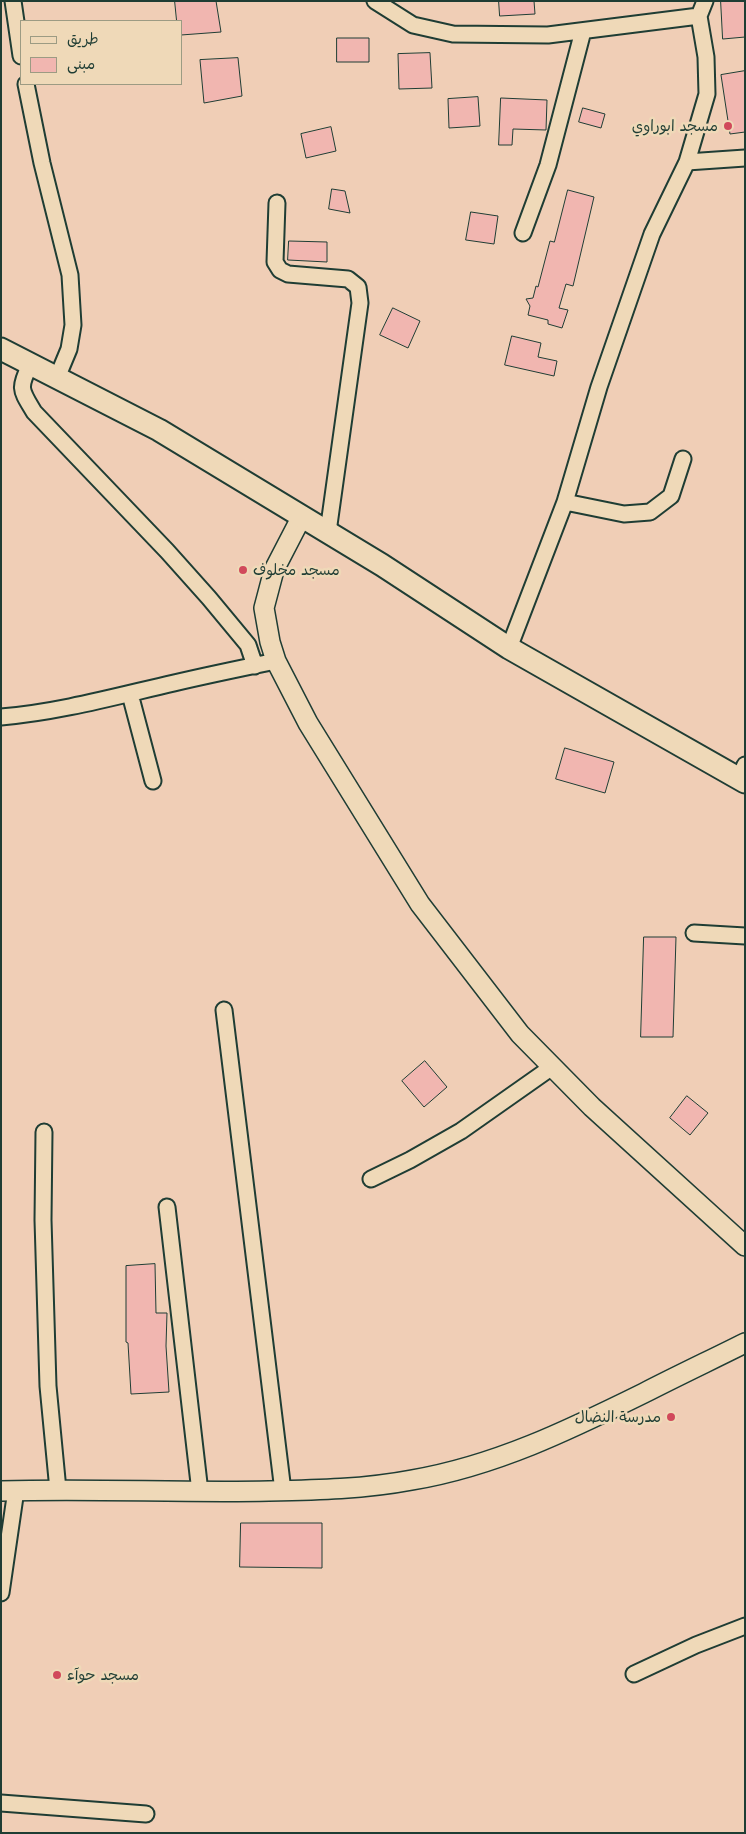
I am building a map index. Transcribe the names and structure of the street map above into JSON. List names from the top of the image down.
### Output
{
  "places": [
    "مسجد ابوراوي",
    "مسجد مخلوف",
    "مدرسة النضال",
    "مسجد حوآء"
  ],
  "legend": ["طريق", "مبنى"]
}
